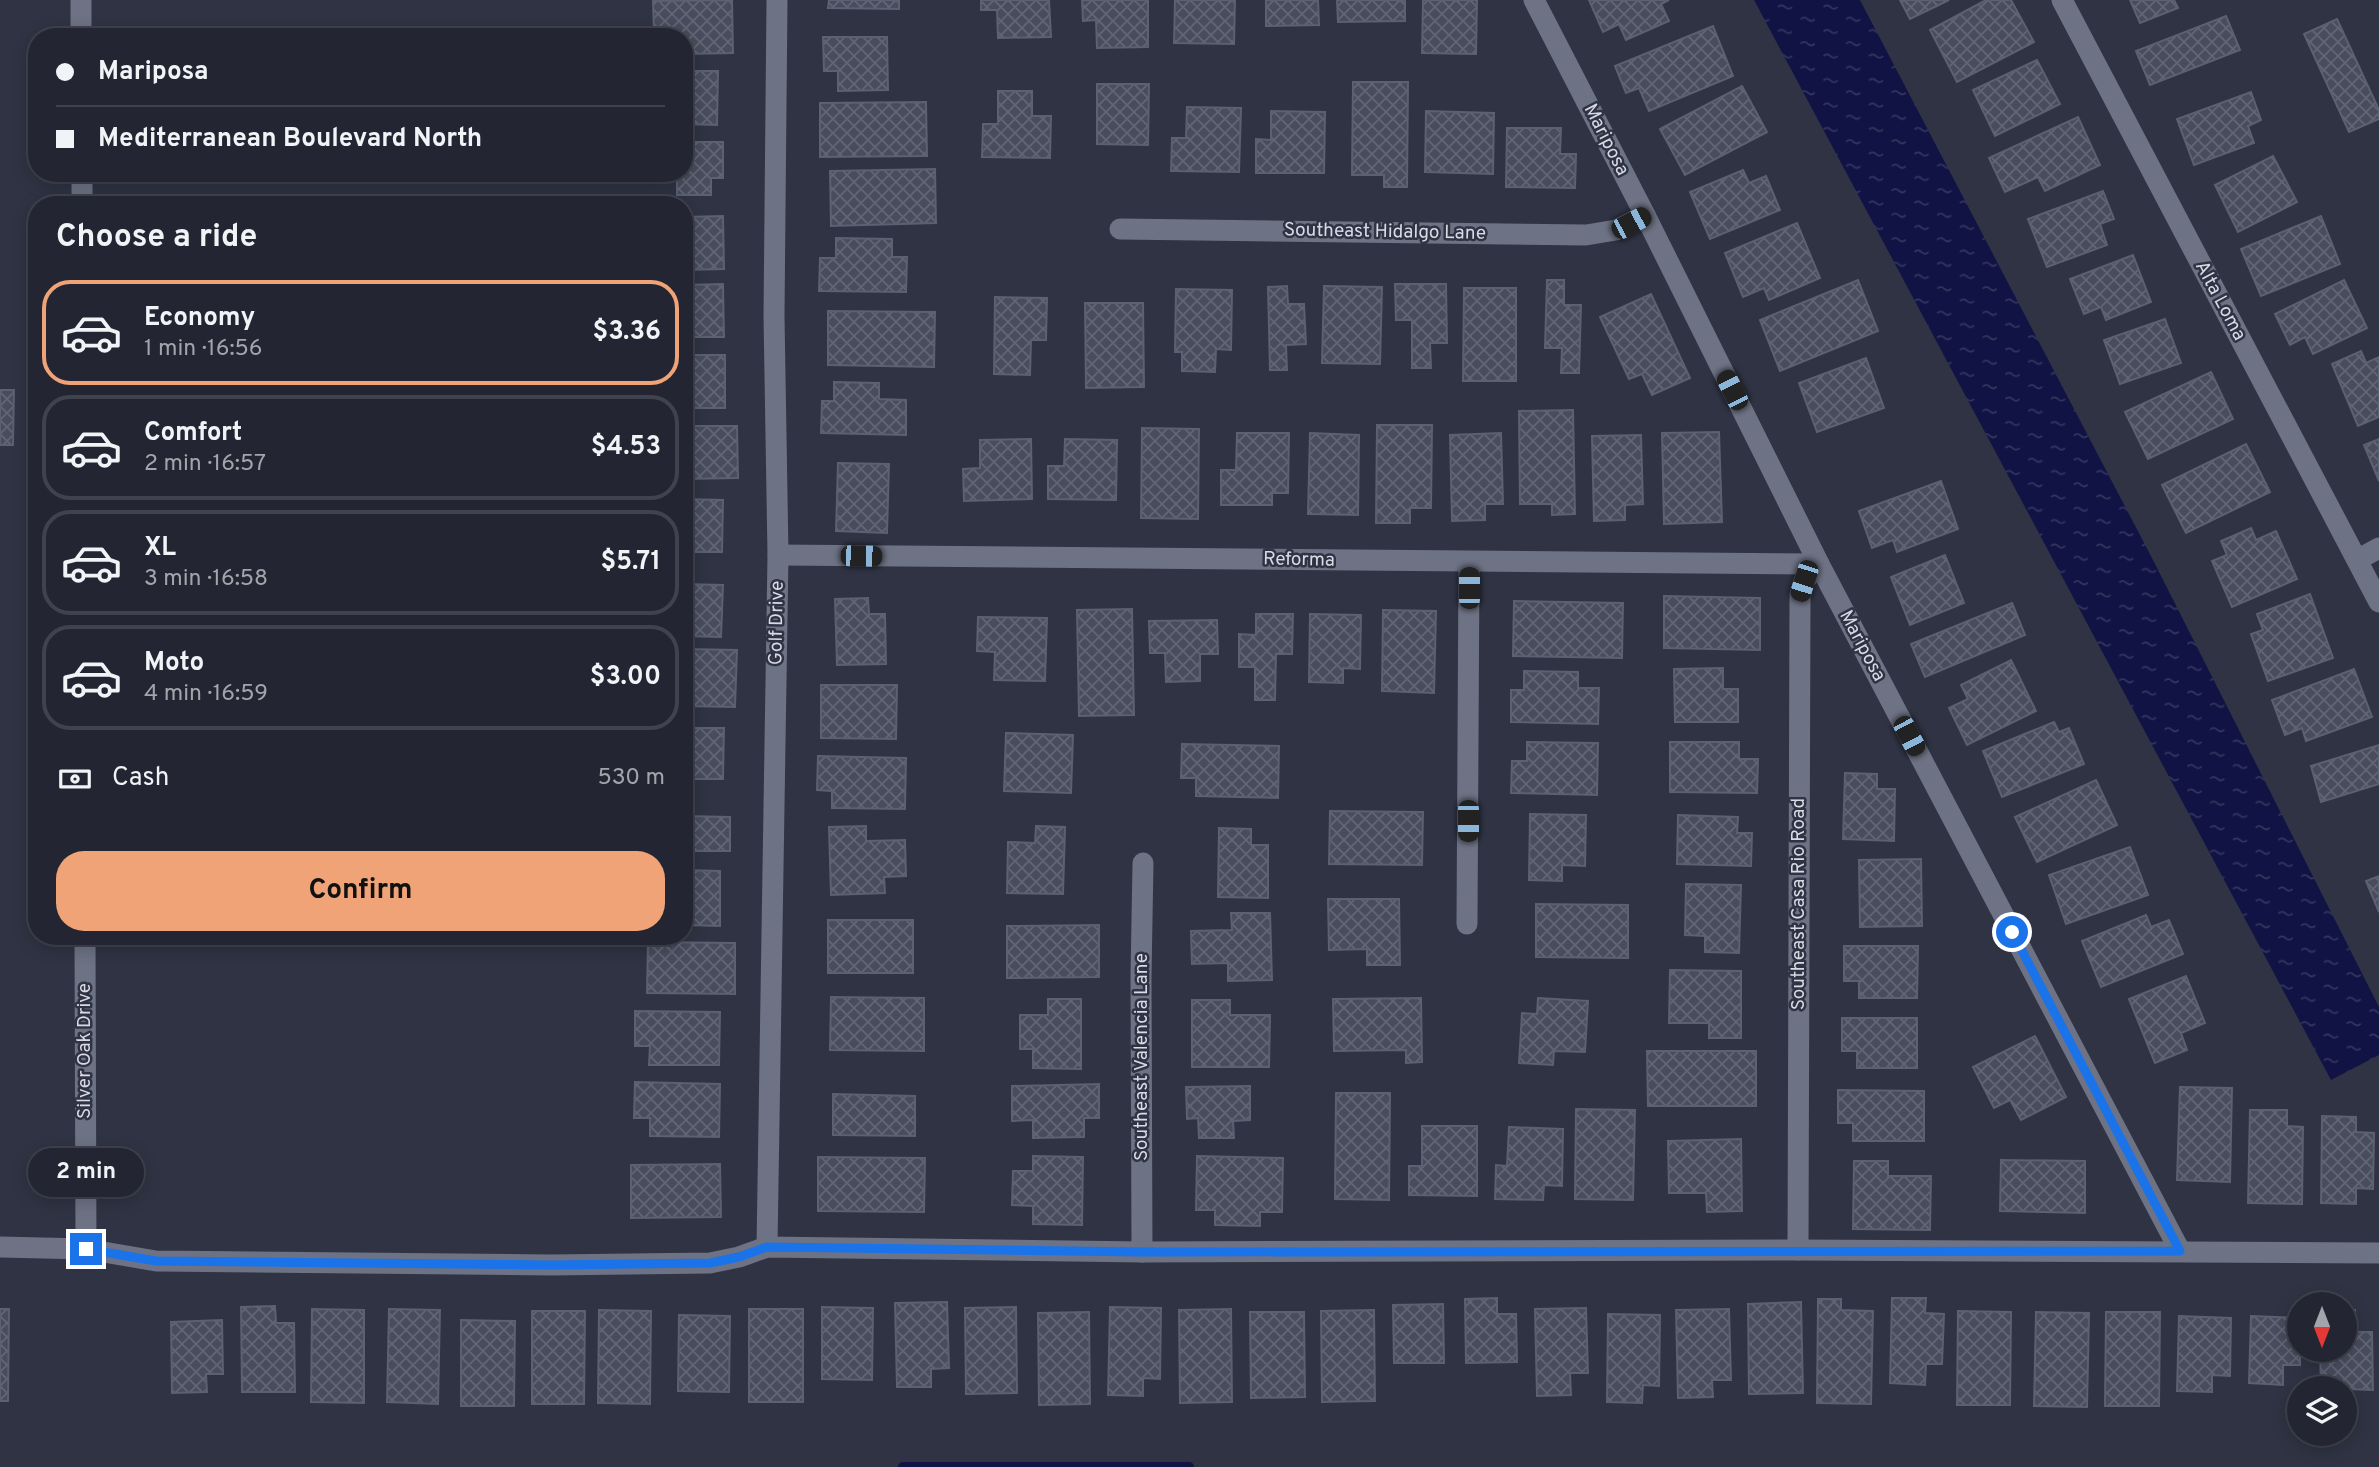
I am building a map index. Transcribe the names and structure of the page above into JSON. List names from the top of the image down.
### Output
{
  "streets": {
    "street": [
      "Mariposa",
      "Southeast Hidalgo Lane",
      "Alta Loma",
      "Reforma",
      "Golf Drive",
      "Southeast Casa Rio Road",
      "Silver Oak Drive",
      "Southeast Valencia Lane"
    ]
  },
  "crossings": [
    ["Mariposa", "Southeast Hidalgo Lane"],
    ["Mariposa", "Reforma"],
    ["Mariposa", "Southeast Casa Rio Road"],
    ["Reforma", "Golf Drive"],
    ["Reforma", "Southeast Casa Rio Road"]
  ],
  "north": "bottom",
  "page": {
    "banner": ["Mariposa", "Mediterranean Boulevard North"],
    "heading": "Choose a ride",
    "list": [
      {
        "name": "Economy",
        "note": "1 min · 16:56",
        "value": "$3.36"
      },
      {
        "name": "Comfort",
        "note": "2 min · 16:57",
        "value": "$4.53"
      },
      {
        "name": "XL",
        "note": "3 min · 16:58",
        "value": "$5.71"
      },
      {
        "name": "Moto",
        "note": "4 min · 16:59",
        "value": "$3.00"
      }
    ],
    "pay": ["Cash", "530 m"],
    "buttons": "Confirm",
    "bubble": "2 min"
  }
}
